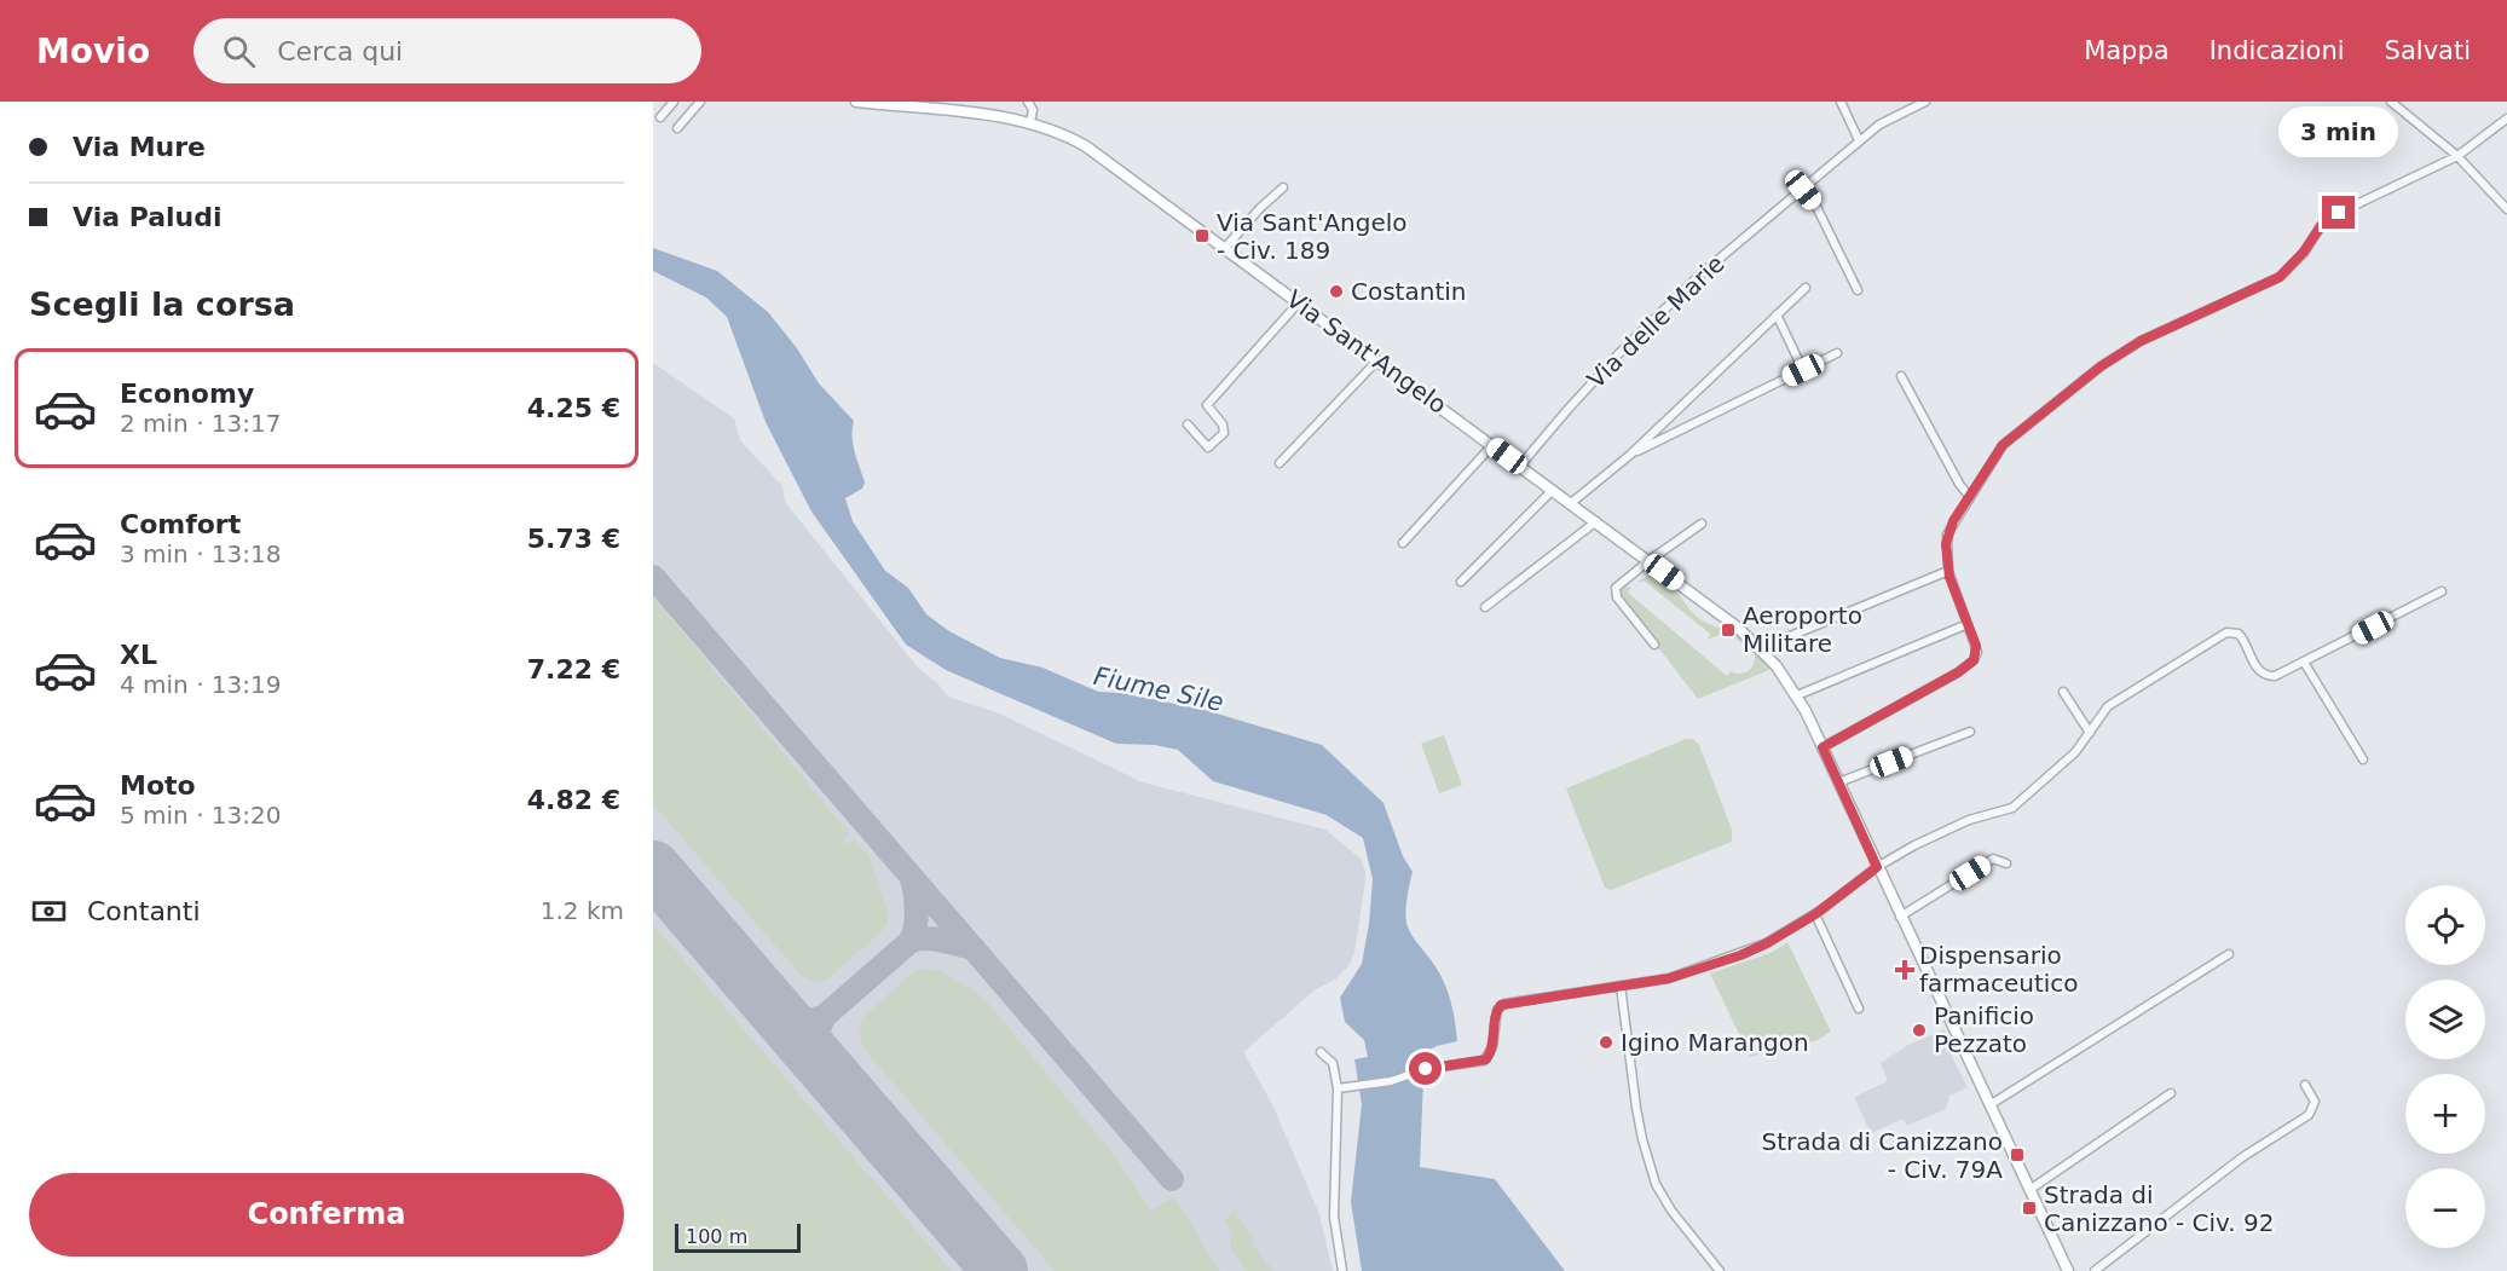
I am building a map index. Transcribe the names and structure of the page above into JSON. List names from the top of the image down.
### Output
{
  "streets": {
    "street": ["Via delle Marie", "Via Sant'Angelo"]
  },
  "crossings": [
    ["Via delle Marie", "Via Sant'Angelo"]
  ],
  "water": ["Fiume Sile"],
  "places": {
    "transit": [
      "Via Sant'Angelo - Civ. 189",
      "Aeroporto Militare",
      "Strada di Canizzano - Civ. 79A",
      "Strada di Canizzano - Civ. 92"
    ],
    "other": ["Costantin", "Panificio Pezzato", "Igino Marangon"],
    "health": ["Dispensario farmaceutico"]
  },
  "scale_bar": "100 m",
  "page": {
    "header": "Movio",
    "search": "Cerca qui",
    "nav": ["Mappa", "Indicazioni", "Salvati"],
    "banner": ["Via Mure", "Via Paludi"],
    "bubble": "3 min",
    "heading": "Scegli la corsa",
    "list": [
      {
        "name": "Economy",
        "note": "2 min · 13:17",
        "value": "4.25 €"
      },
      {
        "name": "Comfort",
        "note": "3 min · 13:18",
        "value": "5.73 €"
      },
      {
        "name": "XL",
        "note": "4 min · 13:19",
        "value": "7.22 €"
      },
      {
        "name": "Moto",
        "note": "5 min · 13:20",
        "value": "4.82 €"
      }
    ],
    "pay": ["Contanti", "1.2 km"],
    "map_buttons": ["+", "−"],
    "buttons": "Conferma",
    "scale": "100 m"
  }
}
